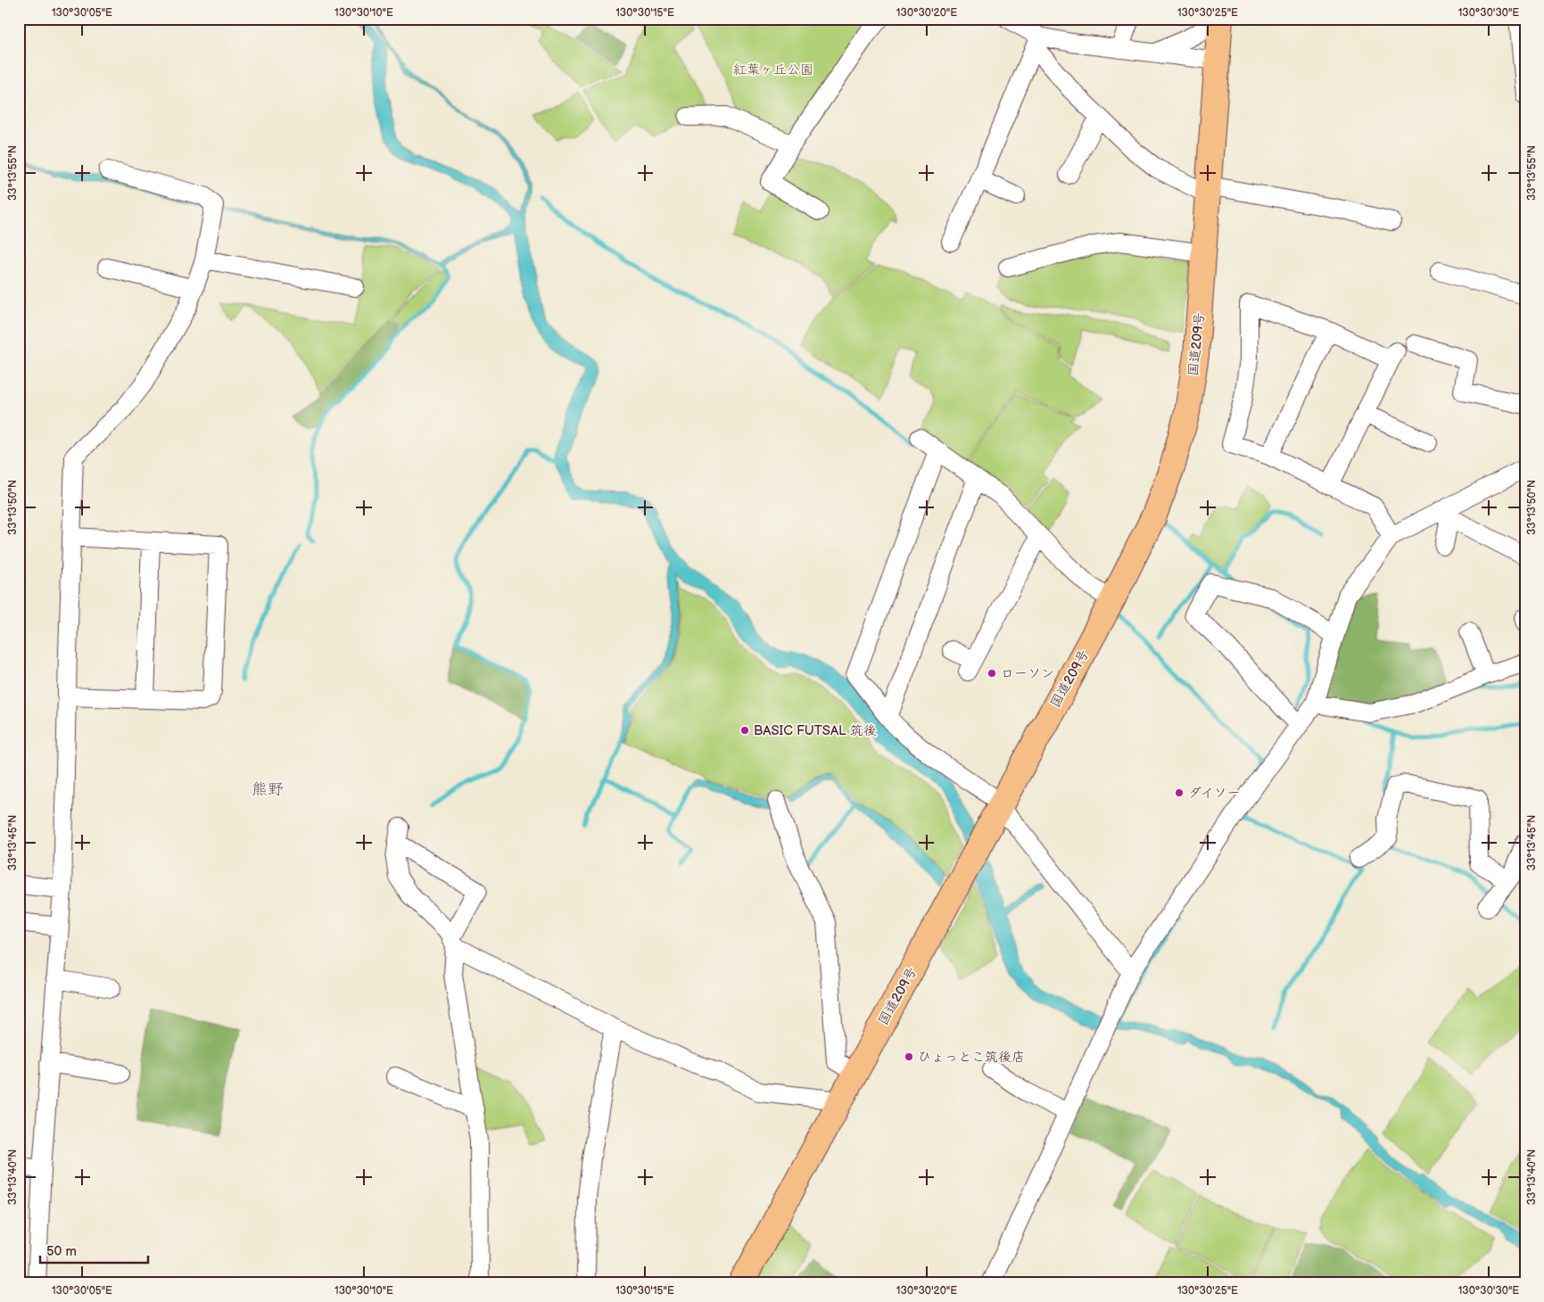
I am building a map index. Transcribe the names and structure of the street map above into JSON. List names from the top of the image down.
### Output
{
  "streets": {
    "highway": ["国道209号"]
  },
  "districts": ["熊野"],
  "parks": ["紅葉ヶ丘公園"],
  "places": [
    "ローソン",
    "BASIC FUTSAL 筑後",
    "ダイソー",
    "ひょっとこ筑後店"
  ],
  "scale_bar": "50 m",
  "coordinates": [
    "130°30'05\"E",
    "130°30'10\"E",
    "130°30'15\"E",
    "130°30'20\"E",
    "130°30'25\"E",
    "130°30'30\"E",
    "33°13'55\"N",
    "33°13'50\"N",
    "33°13'45\"N",
    "33°13'40\"N"
  ]
}
